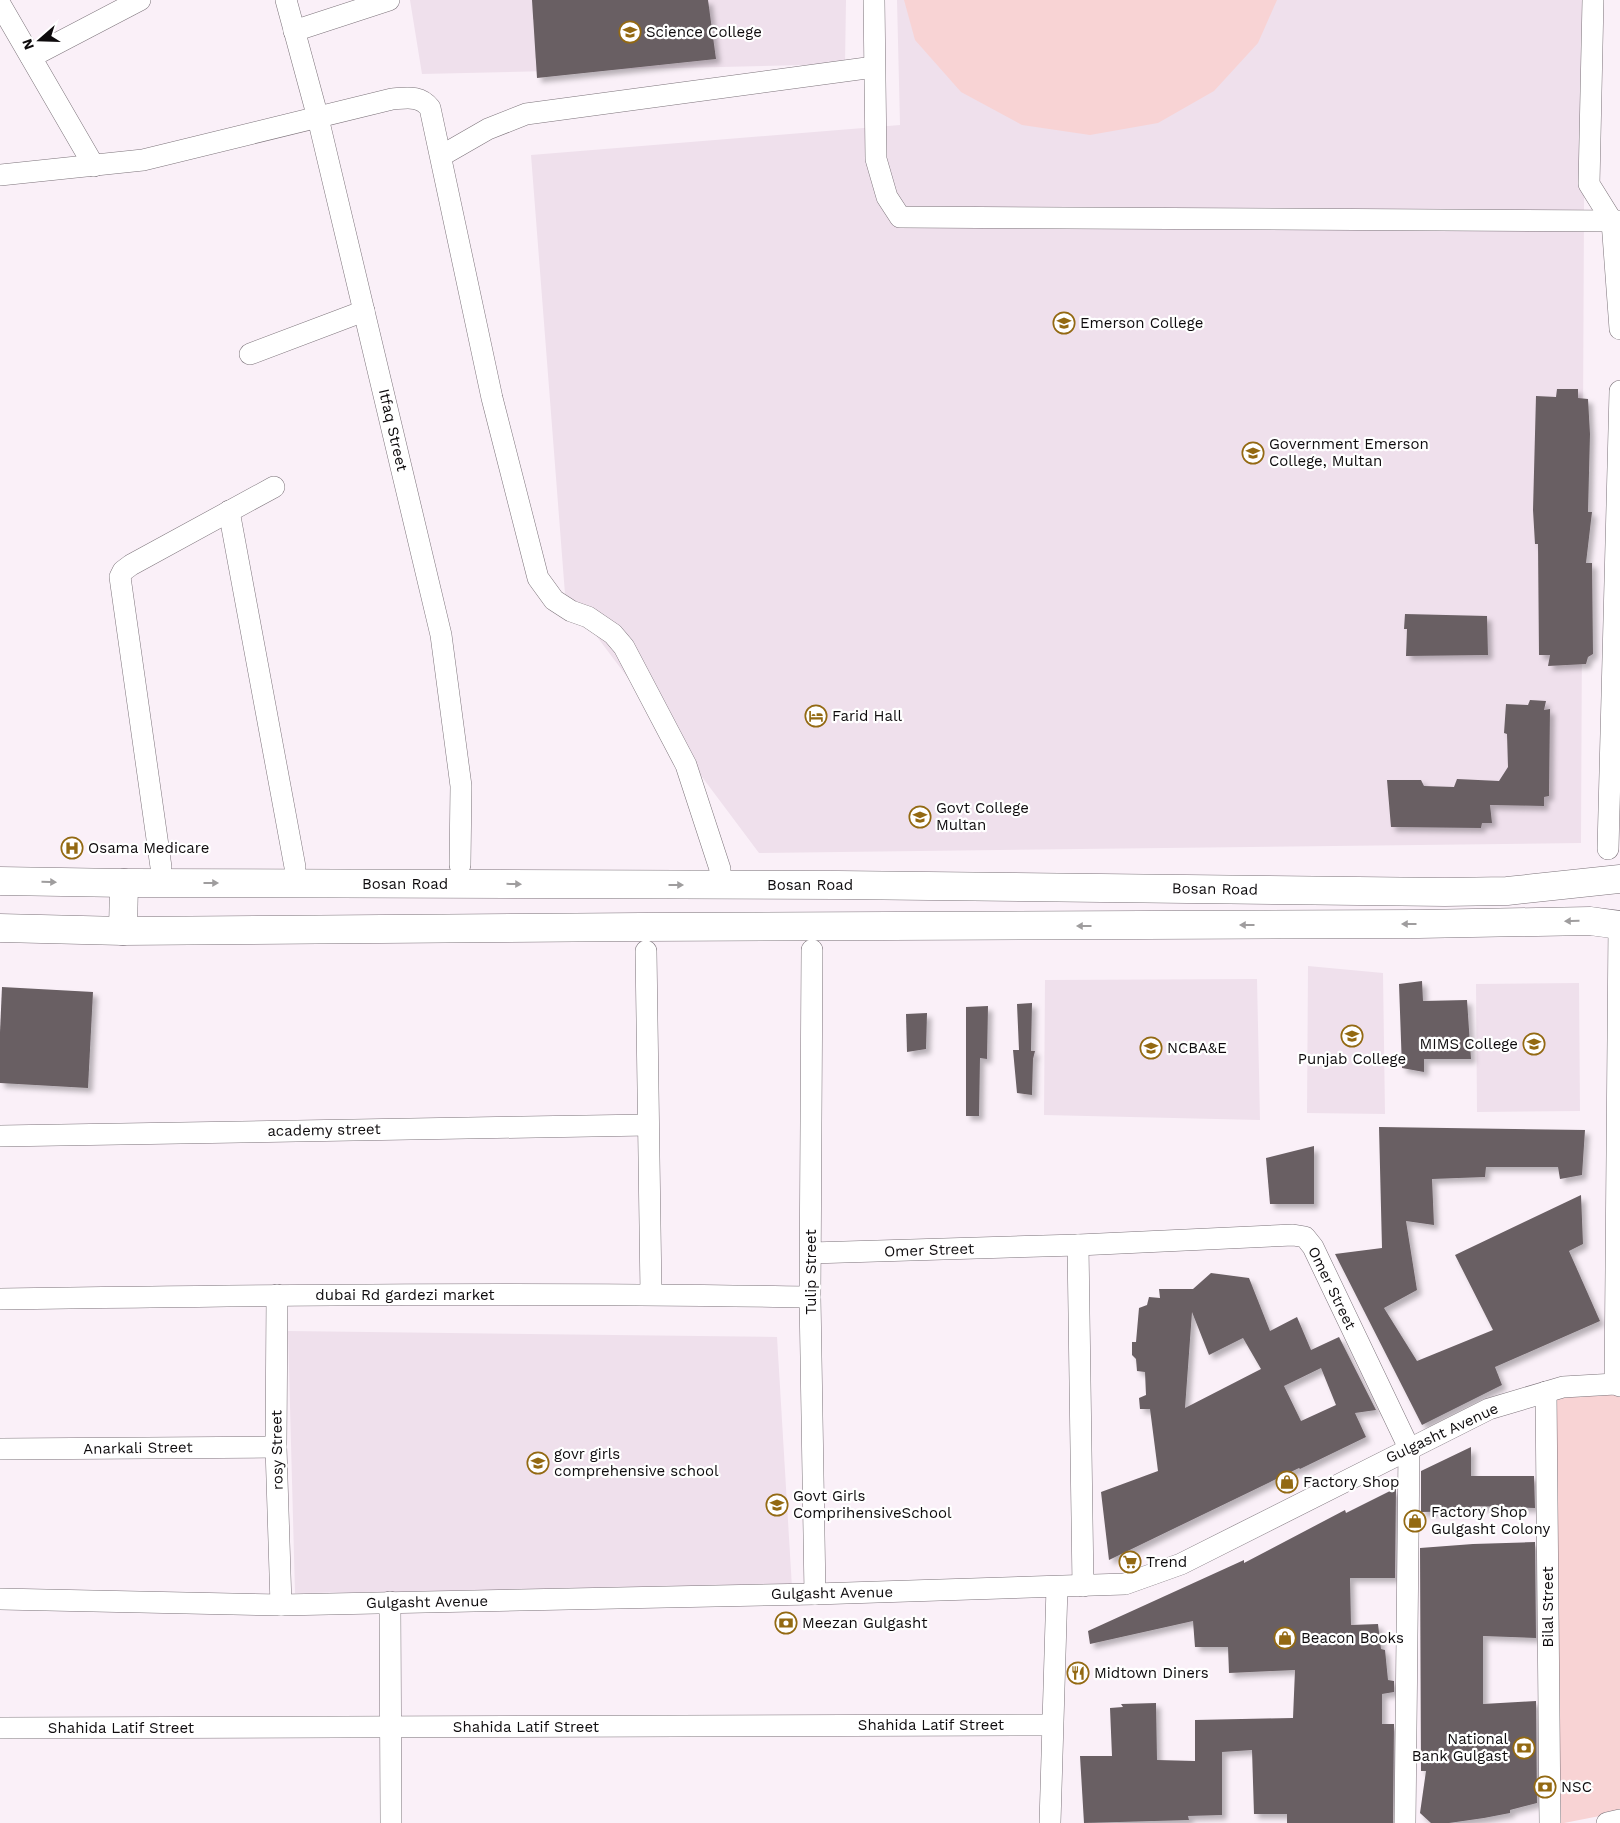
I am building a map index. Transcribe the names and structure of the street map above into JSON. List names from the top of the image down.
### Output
{
  "streets": {
    "main road": ["Bosan Road"],
    "street": [
      "Itfaq Street",
      "academy street",
      "Omer Street",
      "Tulip Street",
      "dubai Rd gardezi market",
      "Gulgasht Avenue",
      "Anarkali Street",
      "rosy Street",
      "Bilal Street",
      "Shahida Latif Street"
    ]
  },
  "crossings": [
    ["Omer Street", "Tulip Street"],
    ["Omer Street", "Gulgasht Avenue"],
    ["Tulip Street", "dubai Rd gardezi market"],
    ["Tulip Street", "Gulgasht Avenue"],
    ["dubai Rd gardezi market", "rosy Street"],
    ["Gulgasht Avenue", "rosy Street"],
    ["Gulgasht Avenue", "Bilal Street"],
    ["Anarkali Street", "rosy Street"]
  ],
  "places": {
    "school or university": [
      "Science College",
      "Emerson College",
      "Government Emerson College, Multan",
      "Govt College Multan",
      "Punjab College",
      "MIMS College",
      "NCBA&E",
      "govr girls comprehensive school",
      "Govt Girls ComprihensiveSchool"
    ],
    "hotel": ["Farid Hall"],
    "hospital": ["Osama Medicare"],
    "shop": ["Factory Shop", "Factory Shop Gulgasht Colony", "Beacon Books"],
    "supermarket": ["Trend"],
    "bank": ["Meezan Gulgasht", "National Bank Gulgast", "NSC"],
    "restaurant": ["Midtown Diners"]
  },
  "north": "left"
}
